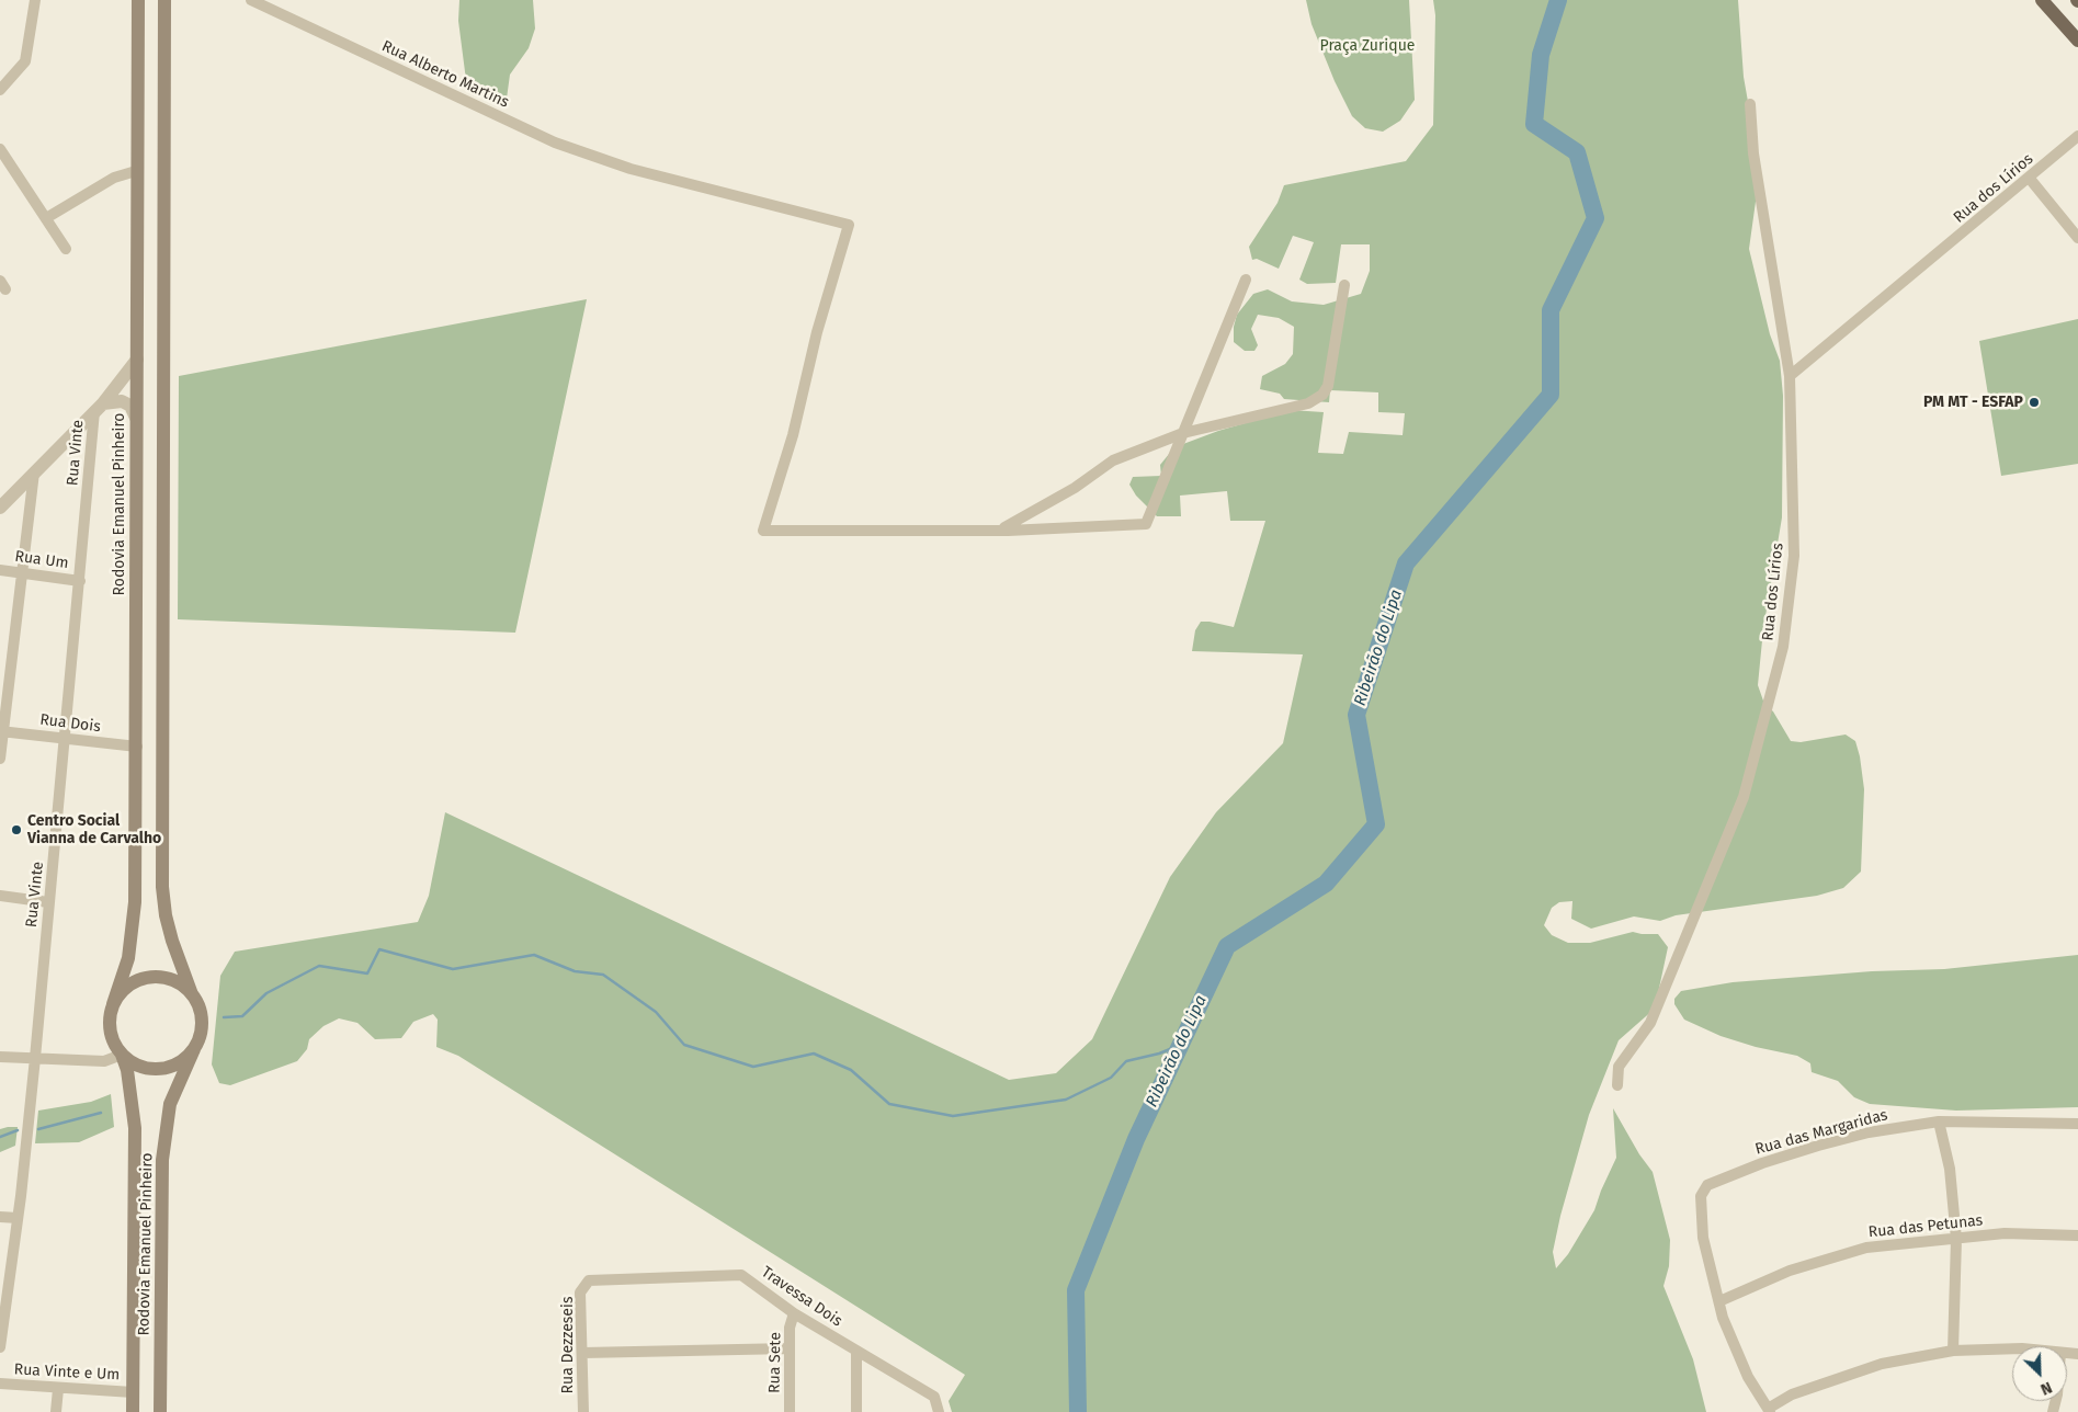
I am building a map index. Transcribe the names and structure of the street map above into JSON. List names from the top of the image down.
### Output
{
  "streets": {
    "main road": ["Rodovia Emanuel Pinheiro"],
    "street": [
      "Rua Alberto Martins",
      "Rua dos Lírios",
      "Rua Vinte",
      "Rua Um",
      "Rua Dois",
      "Rua das Margaridas",
      "Rua das Petunas",
      "Travessa Dois",
      "Rua Dezzeseis",
      "Rua Sete",
      "Rua Vinte e Um"
    ]
  },
  "crossings": [
    ["Rua Vinte", "Rua Um"],
    ["Rua Vinte", "Rua Dois"],
    ["Rodovia Emanuel Pinheiro", "Rua Dois"],
    ["Rodovia Emanuel Pinheiro", "Rua Vinte e Um"],
    ["Rua das Margaridas", "Rua das Petunas"],
    ["Travessa Dois", "Rua Dezzeseis"],
    ["Travessa Dois", "Rua Sete"]
  ],
  "water": ["Ribeirão do Lipa"],
  "parks": ["Praça Zurique"],
  "places": ["PM MT - ESFAP", "Centro Social Vianna de Carvalho"],
  "north": "bottom right"
}
